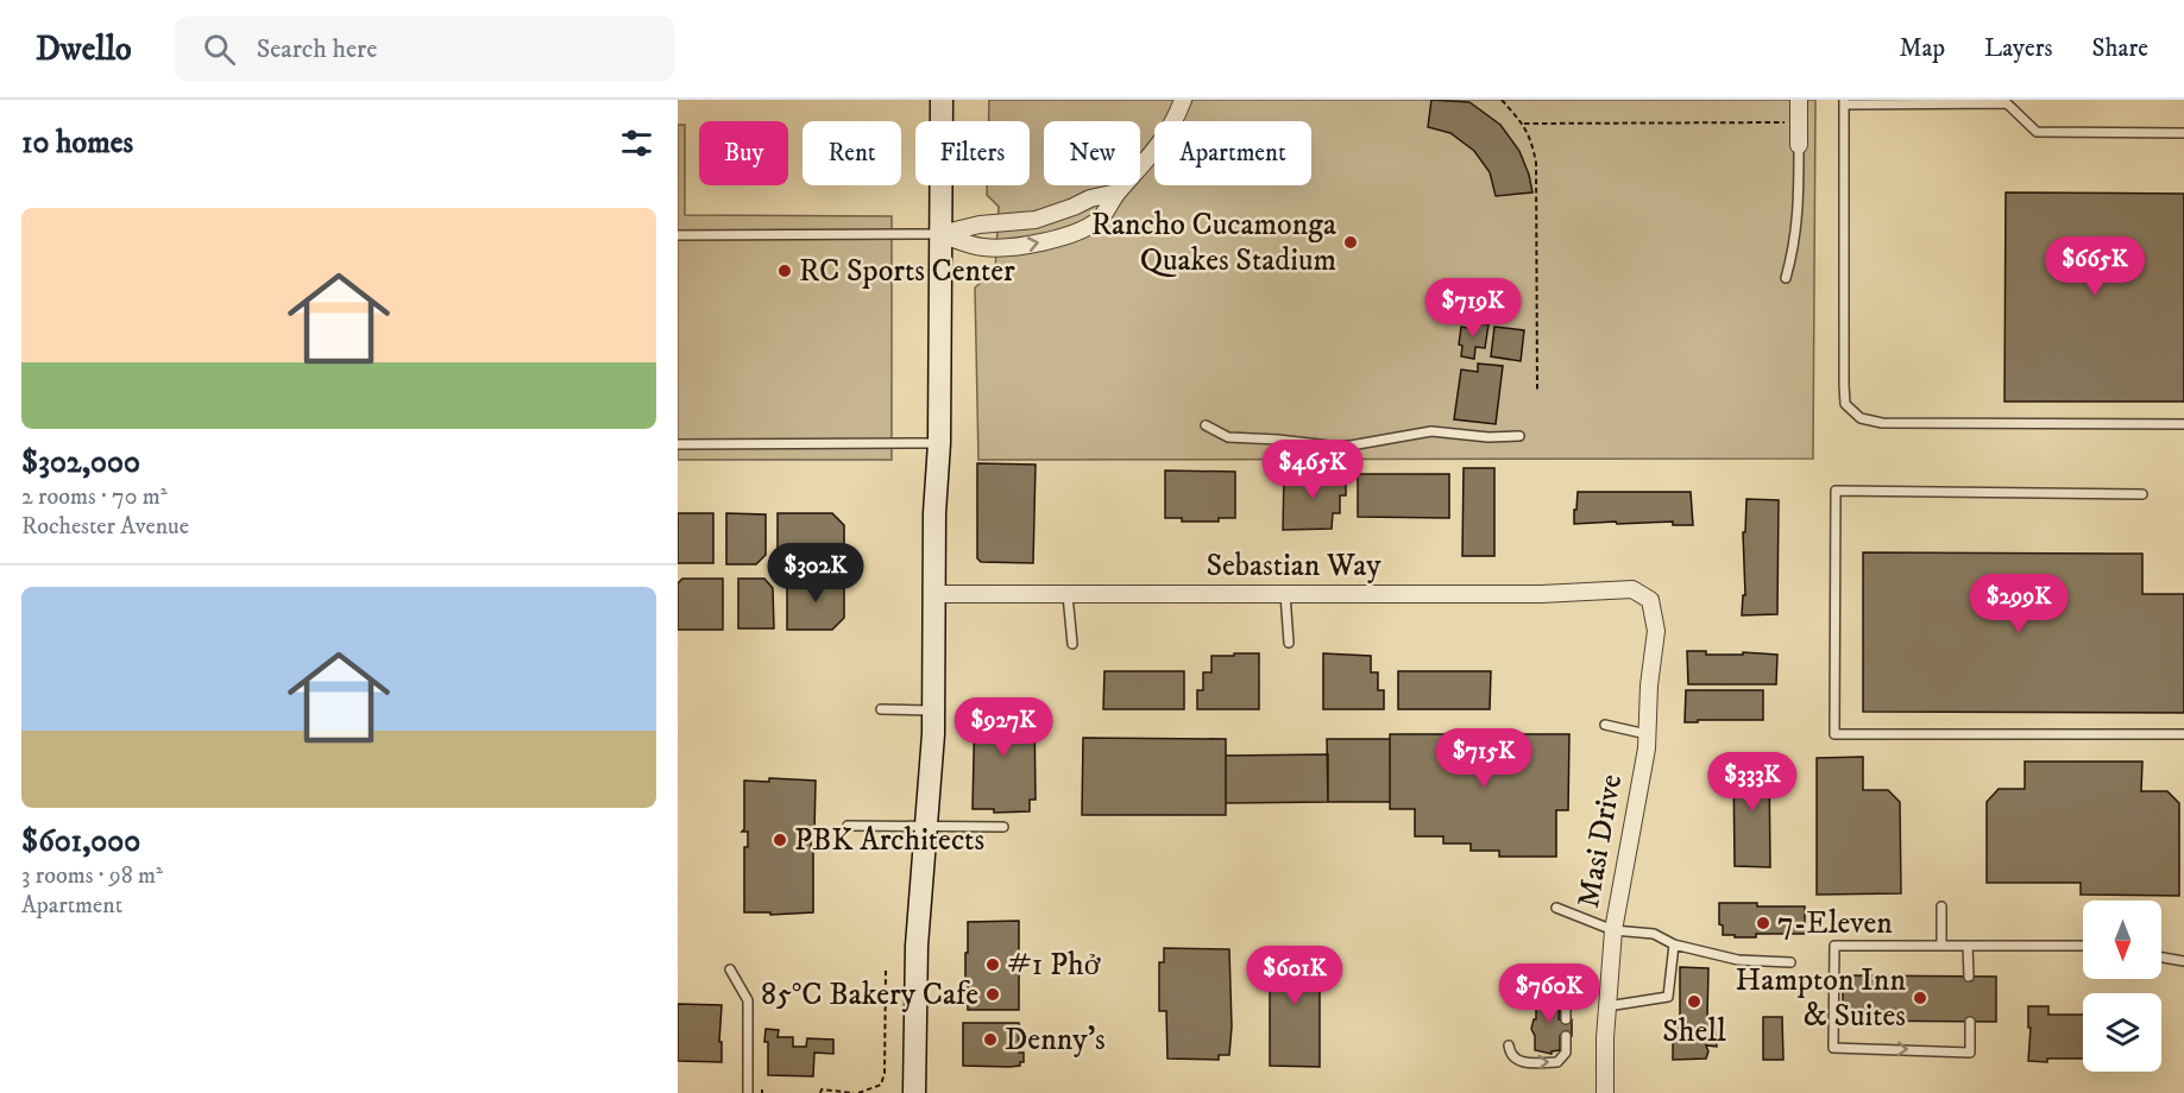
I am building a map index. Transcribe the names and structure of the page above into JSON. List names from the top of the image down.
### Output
{
  "streets": {
    "street": ["Sebastian Way", "Masi Drive"]
  },
  "crossings": [
    ["Sebastian Way", "Masi Drive"]
  ],
  "places": [
    "Rancho Cucamonga Quakes Stadium",
    "RC Sports Center",
    "PBK Architects",
    "7-Eleven",
    "#1 Phở",
    "85°C Bakery Cafe",
    "Hampton Inn & Suites",
    "Shell",
    "Denny's"
  ],
  "north": "bottom",
  "page": {
    "header": "Dwello",
    "search": "Search here",
    "nav": ["Map", "Layers", "Share"],
    "heading": "10 homes",
    "chip": [
      "Buy",
      "Rent",
      "Filters",
      "New",
      "Apartment"
    ],
    "list": [
      {
        "name": "$302,000",
        "note": "2 rooms · 70 m² · Rochester Avenue"
      },
      {
        "name": "$601,000",
        "note": "3 rooms · 98 m² · Apartment"
      }
    ],
    "price": [
      "$665K",
      "$719K",
      "$465K",
      "$302K",
      "$299K",
      "$927K",
      "$715K",
      "$333K",
      "$601K",
      "$760K"
    ]
  }
}
